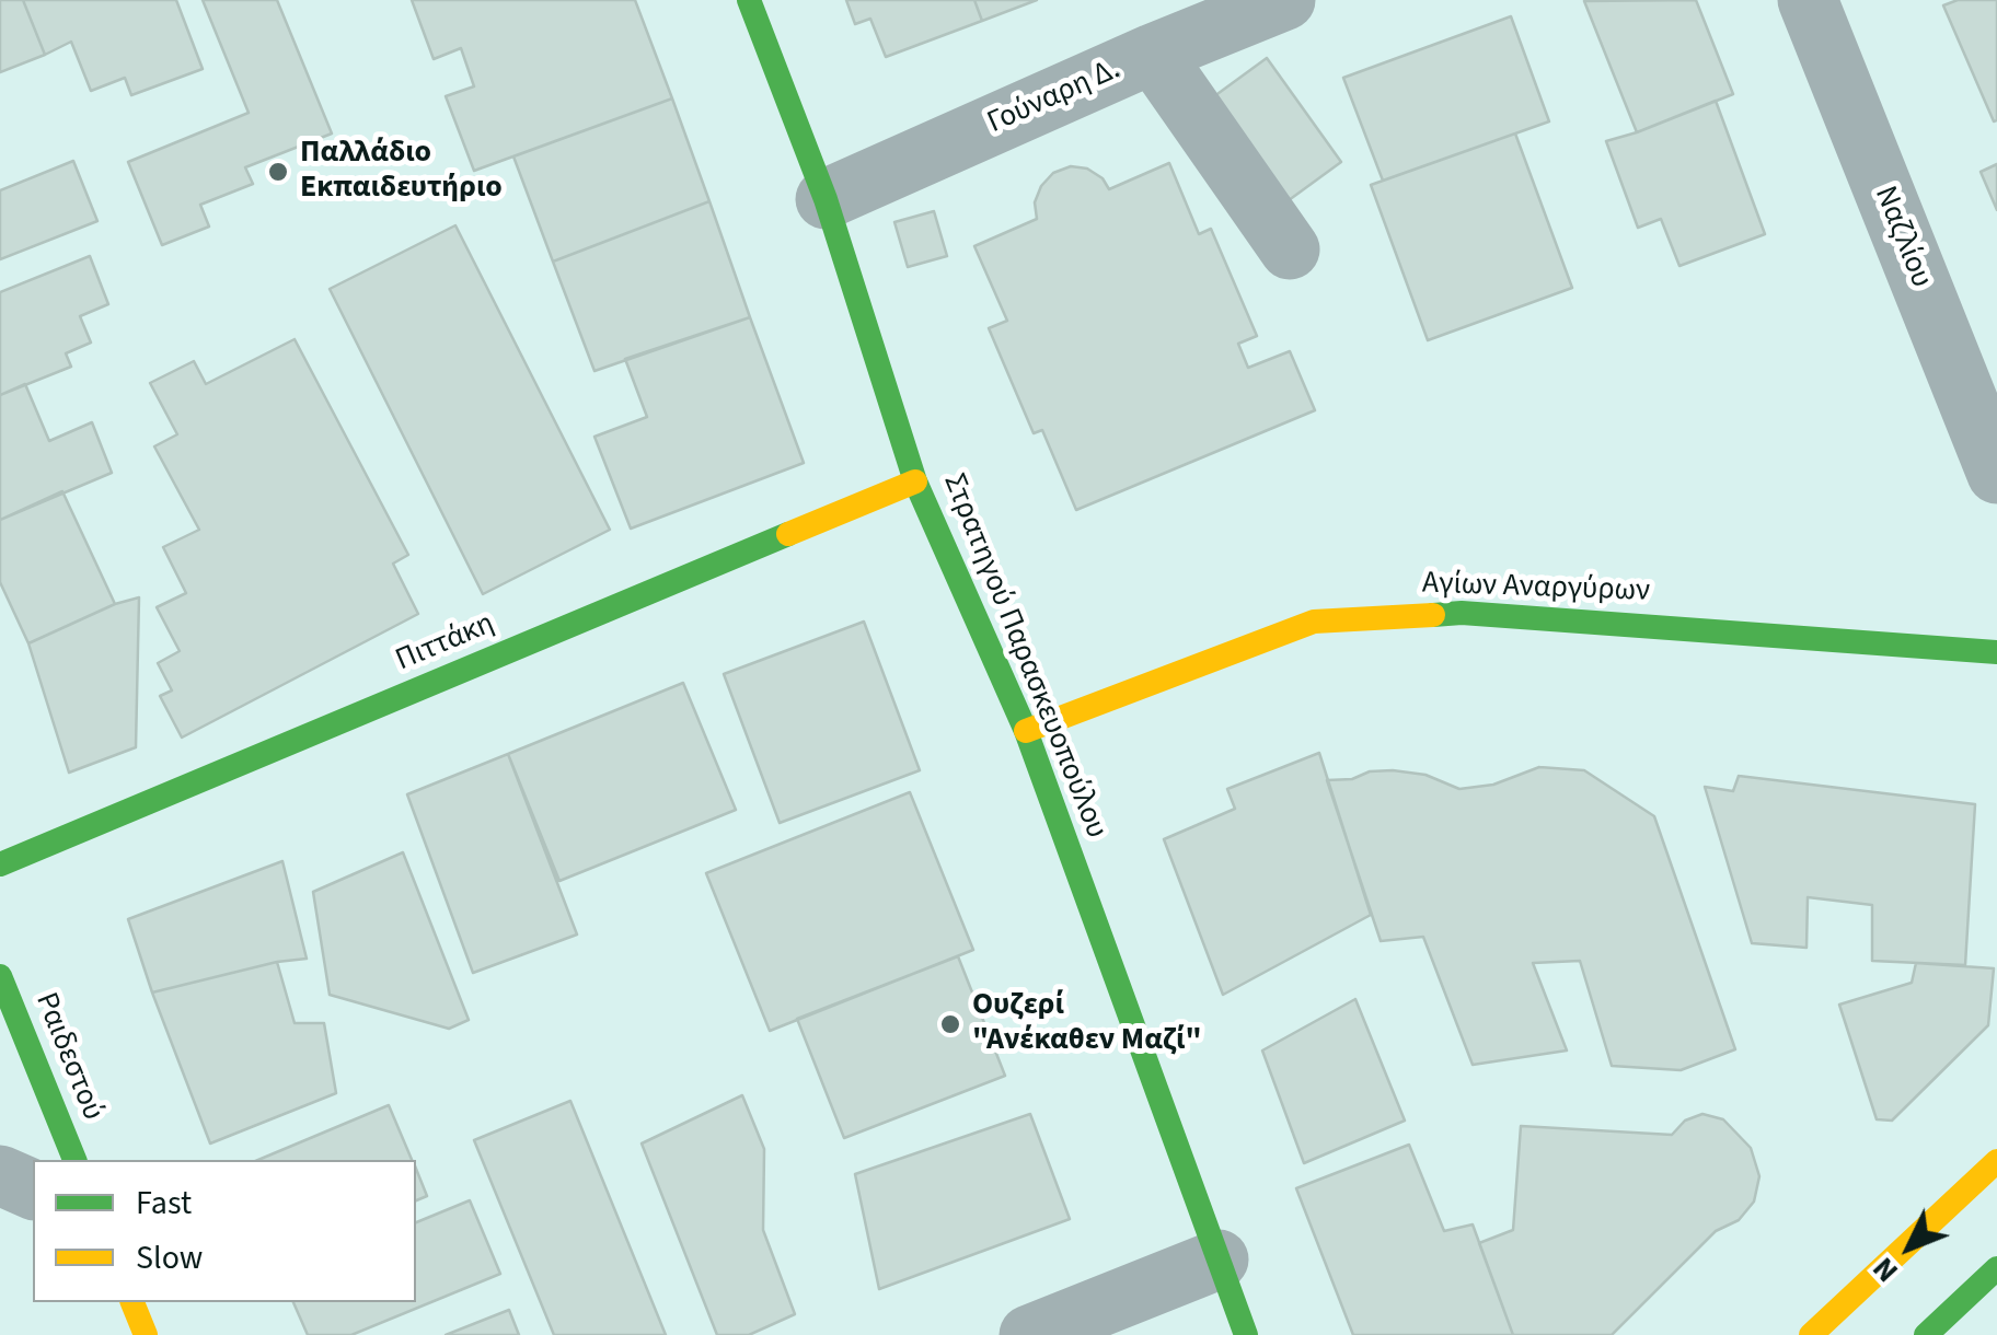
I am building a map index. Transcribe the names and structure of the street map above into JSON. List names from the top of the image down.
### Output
{
  "streets": {
    "street": [
      "Γούναρη Δ.",
      "Ναζλίου",
      "Αγίων Αναργύρων",
      "Πιττάκη",
      "Στρατηγού Παρασκευοπούλου",
      "Ραιδεστού"
    ]
  },
  "crossings": [
    ["Γούναρη Δ.", "Στρατηγού Παρασκευοπούλου"],
    ["Αγίων Αναργύρων", "Στρατηγού Παρασκευοπούλου"],
    ["Πιττάκη", "Στρατηγού Παρασκευοπούλου"]
  ],
  "places": ["Παλλάδιο Εκπαιδευτήριο", "Ουζερί \"Ανέκαθεν Μαζί\""],
  "legend": ["Fast", "Slow"],
  "north": "bottom left"
}
